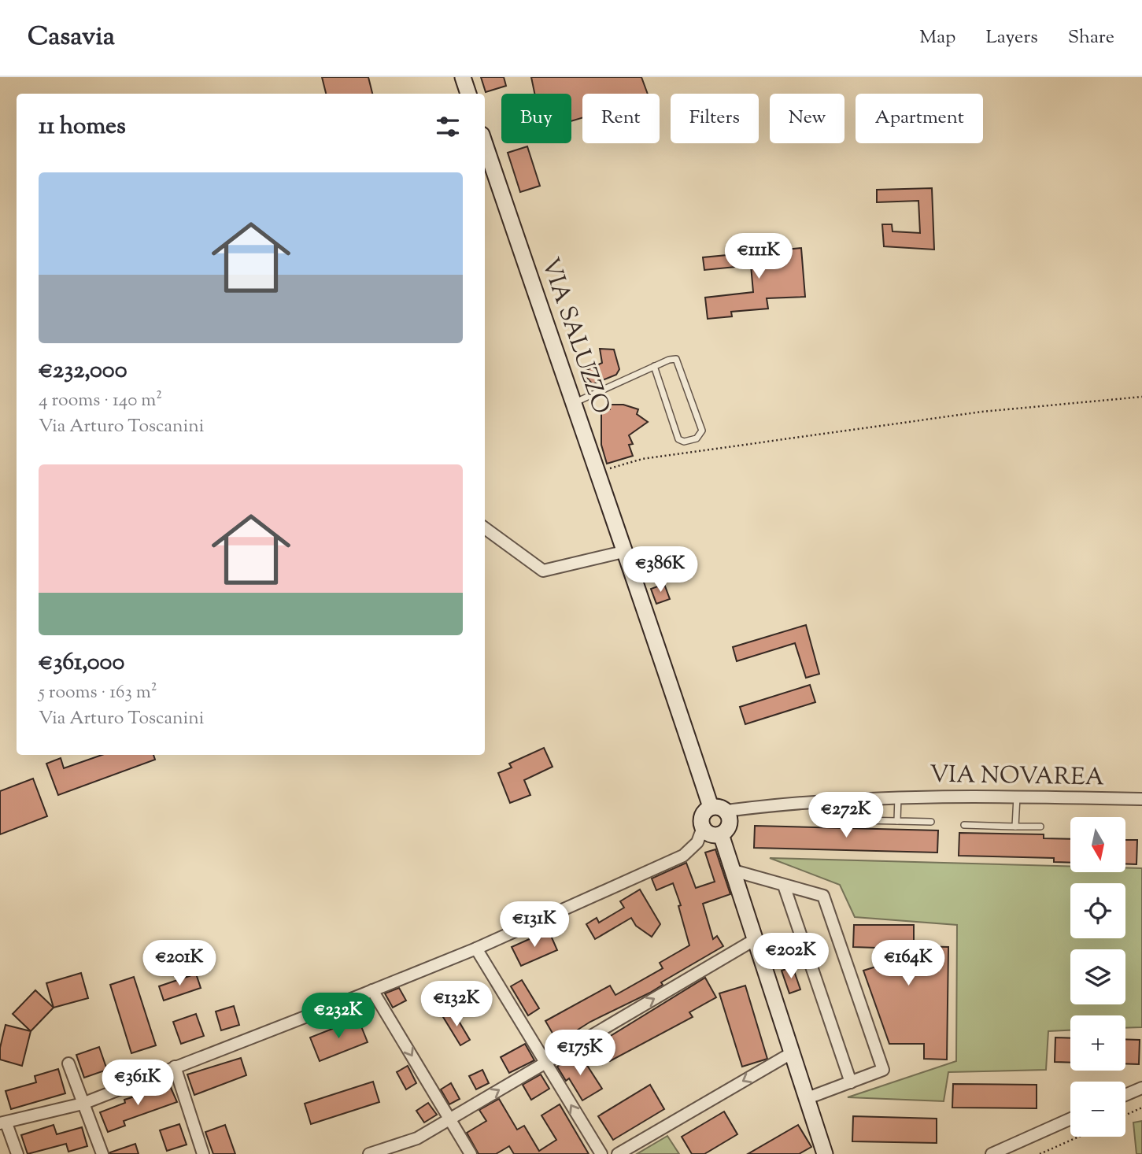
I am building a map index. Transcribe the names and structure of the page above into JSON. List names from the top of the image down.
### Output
{
  "streets": {
    "main road": ["VIA SALUZZO"],
    "street": ["VIA NOVAREA"]
  },
  "crossings": [
    ["VIA SALUZZO", "VIA NOVAREA"]
  ],
  "north": "bottom",
  "page": {
    "header": "Casavia",
    "nav": ["Map", "Layers", "Share"],
    "chip": [
      "Buy",
      "Rent",
      "Filters",
      "New",
      "Apartment"
    ],
    "heading": "11 homes",
    "list": [
      {
        "name": "€232,000",
        "note": "4 rooms · 140 m² · Via Arturo Toscanini"
      },
      {
        "name": "€361,000",
        "note": "5 rooms · 163 m² · Via Arturo Toscanini"
      }
    ],
    "price": [
      "€111K",
      "€386K",
      "€272K",
      "€131K",
      "€202K",
      "€201K",
      "€164K",
      "€132K",
      "€232K",
      "€175K",
      "€361K"
    ],
    "map_buttons": ["+", "−"]
  }
}
